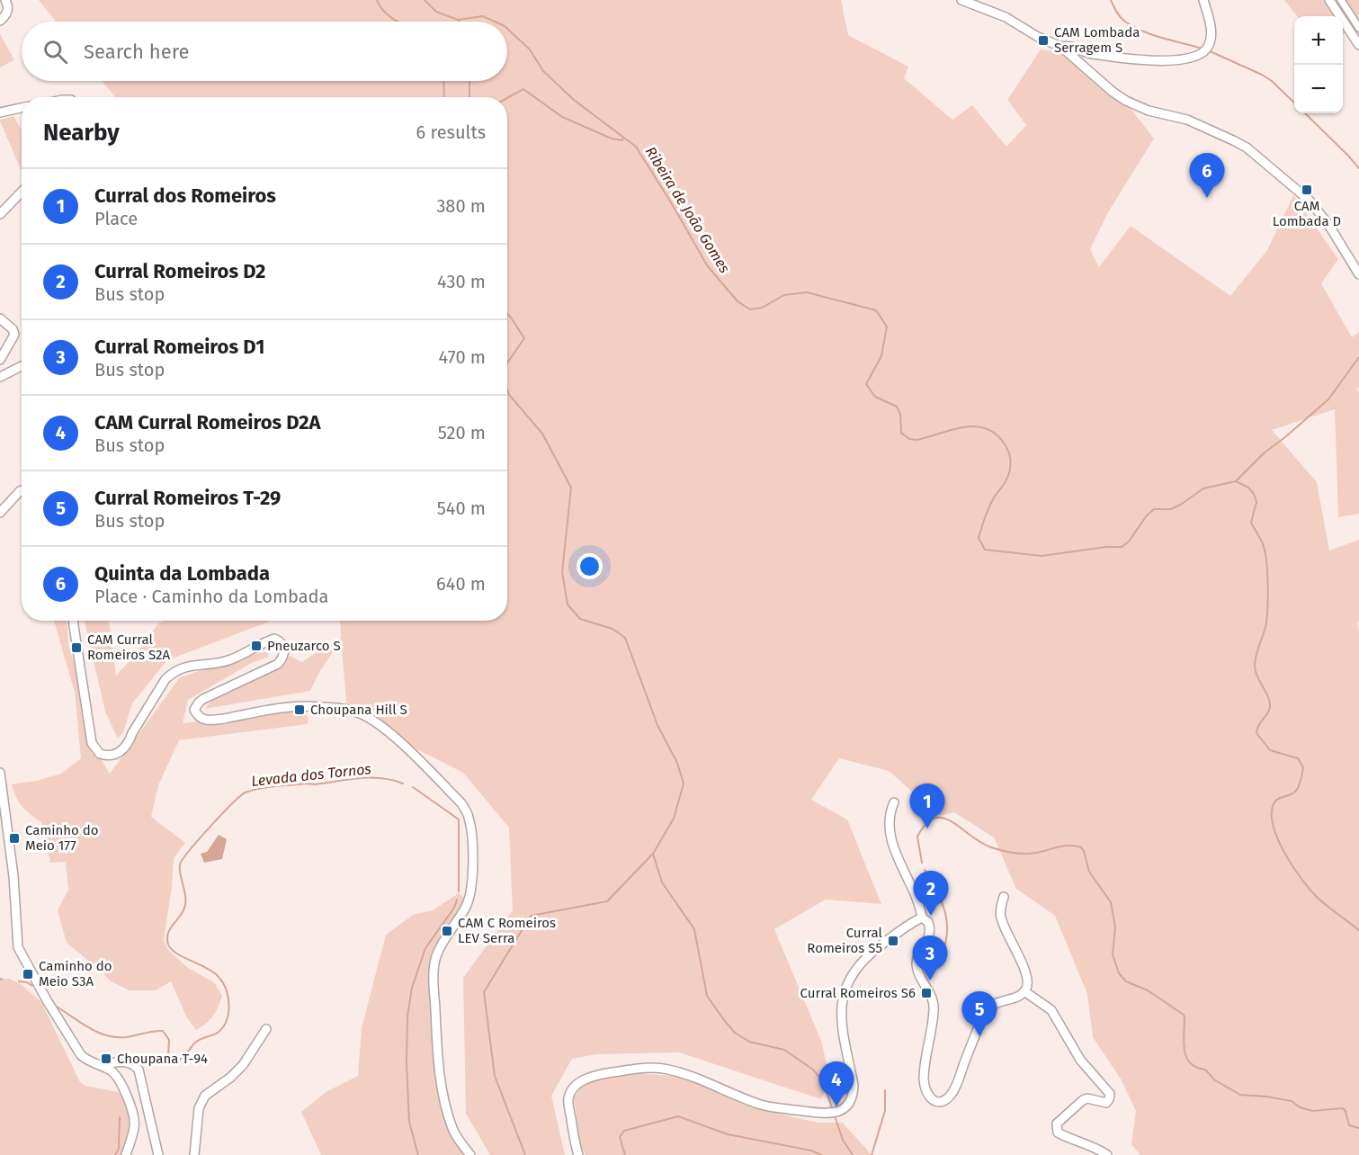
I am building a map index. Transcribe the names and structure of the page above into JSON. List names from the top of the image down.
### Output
{
  "water": ["Ribeira de João Gomes", "Levada dos Tornos"],
  "places": {
    "transit": [
      "CAM Lombada Serragem S",
      "CAM Lombada D",
      "Pneuzarco S",
      "CAM Curral Romeiros S2A",
      "Choupana Hill S",
      "Caminho do Meio 177",
      "CAM C Romeiros LEV Serra",
      "Curral Romeiros S5",
      "Caminho do Meio S3A",
      "Curral Romeiros S6",
      "Choupana T-94"
    ]
  },
  "page": {
    "map_buttons": ["+", "−"],
    "search": "Search here",
    "heading": ["Nearby", "6 results"],
    "pins": [
      "6",
      "1",
      "2",
      "3",
      "5",
      "4"
    ],
    "list": [
      {
        "mark": "1",
        "name": "Curral dos Romeiros",
        "note": "Place",
        "value": "380 m"
      },
      {
        "mark": "2",
        "name": "Curral Romeiros D2",
        "note": "Bus stop",
        "value": "430 m"
      },
      {
        "mark": "3",
        "name": "Curral Romeiros D1",
        "note": "Bus stop",
        "value": "470 m"
      },
      {
        "mark": "4",
        "name": "CAM Curral Romeiros D2A",
        "note": "Bus stop",
        "value": "520 m"
      },
      {
        "mark": "5",
        "name": "Curral Romeiros T-29",
        "note": "Bus stop",
        "value": "540 m"
      },
      {
        "mark": "6",
        "name": "Quinta da Lombada",
        "note": "Place · Caminho da Lombada",
        "value": "640 m"
      }
    ]
  }
}
